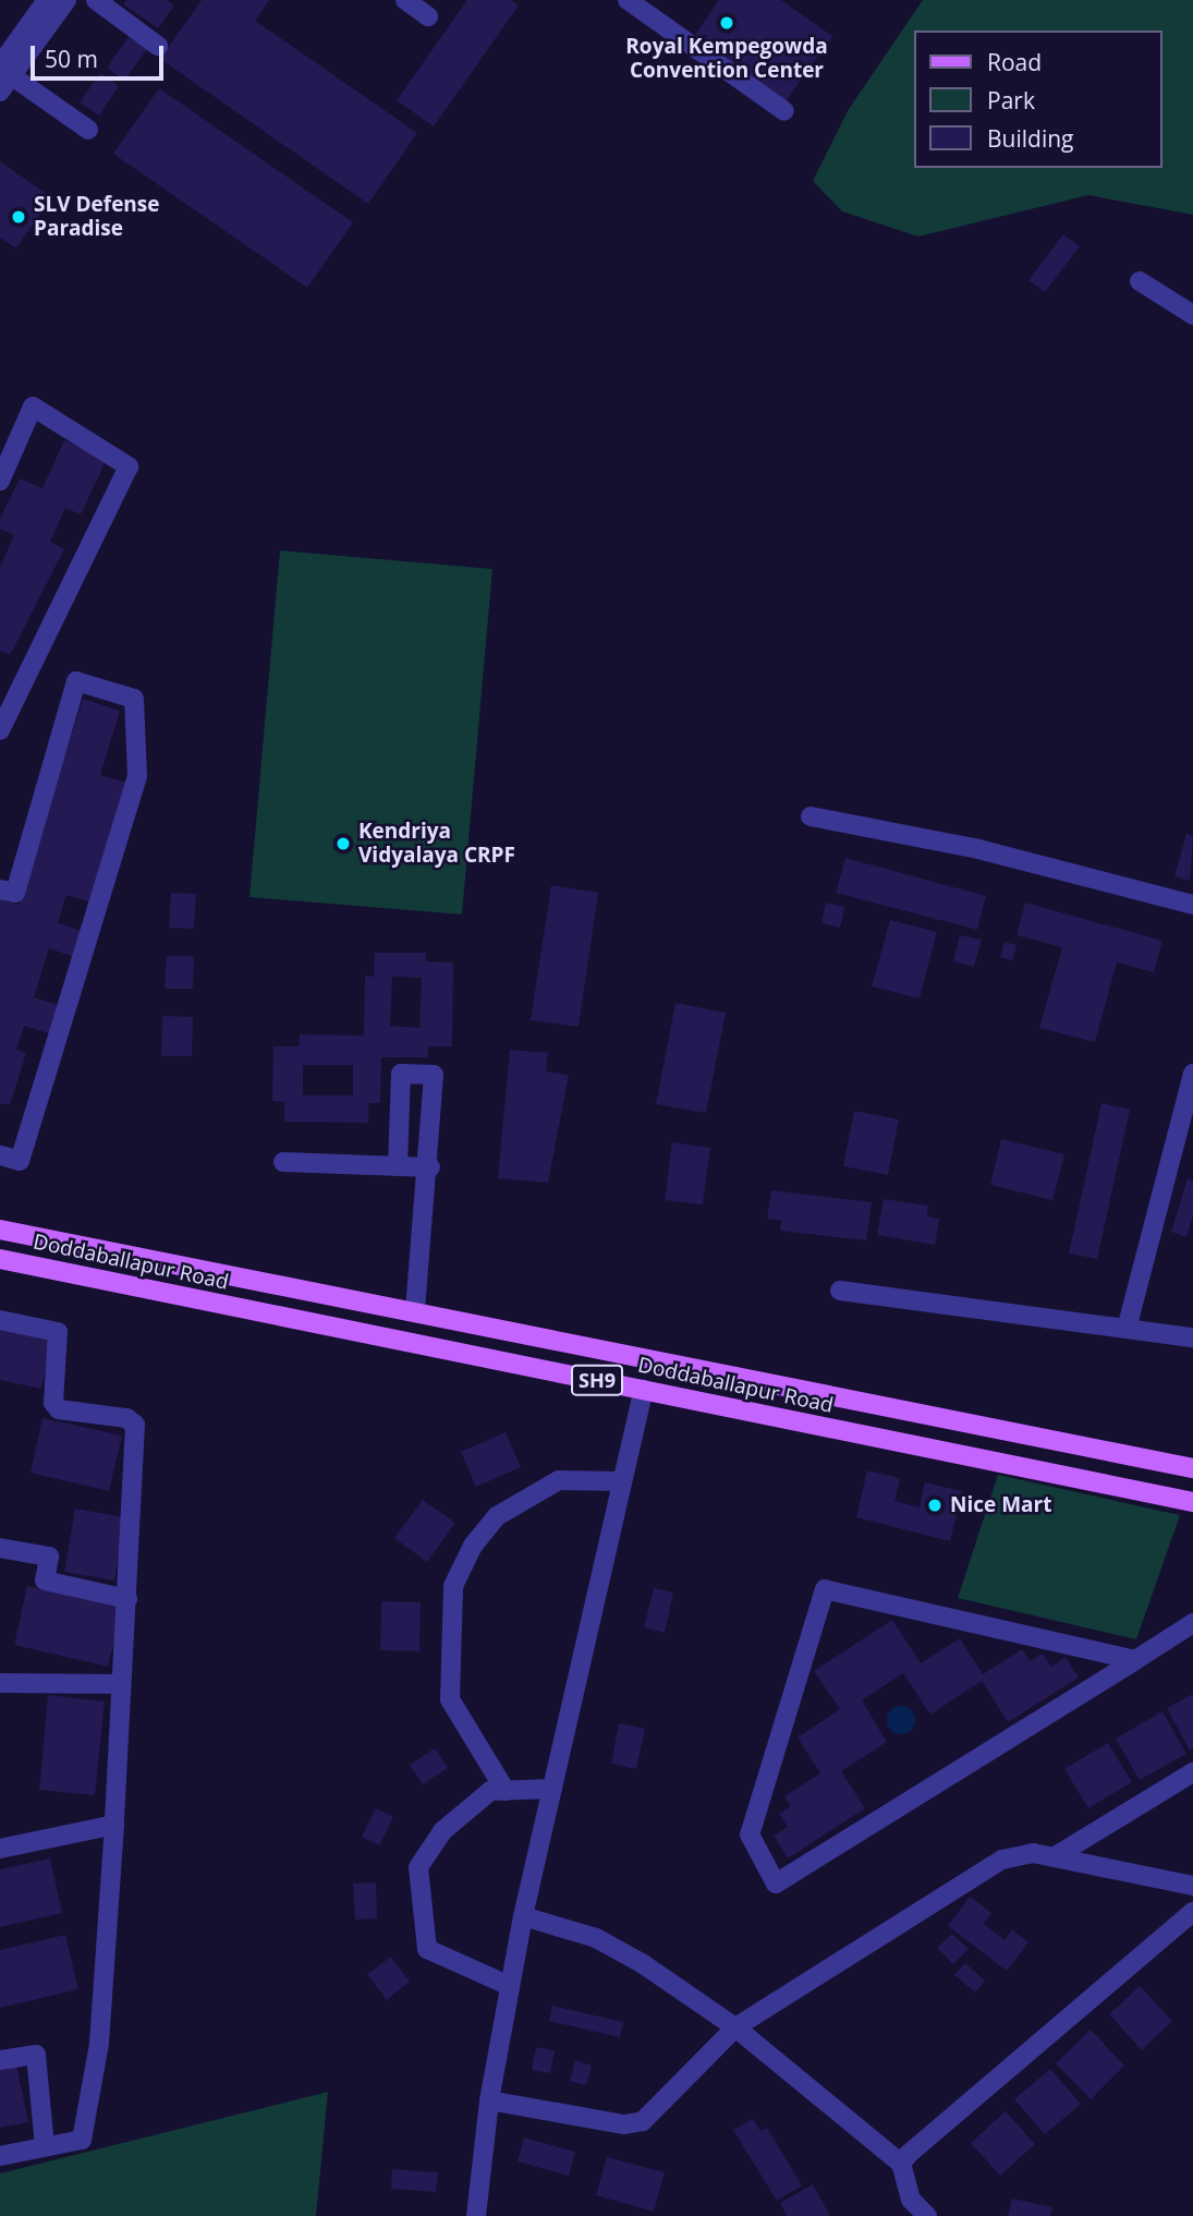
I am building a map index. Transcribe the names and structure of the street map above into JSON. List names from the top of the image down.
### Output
{
  "streets": {
    "main road": ["Doddaballapur Road", "SH9"]
  },
  "places": [
    "Royal Kempegowda Convention Center",
    "SLV Defense Paradise",
    "Kendriya Vidyalaya CRPF",
    "Nice Mart"
  ],
  "legend": ["Road", "Park", "Building"],
  "scale_bar": "50 m"
}
